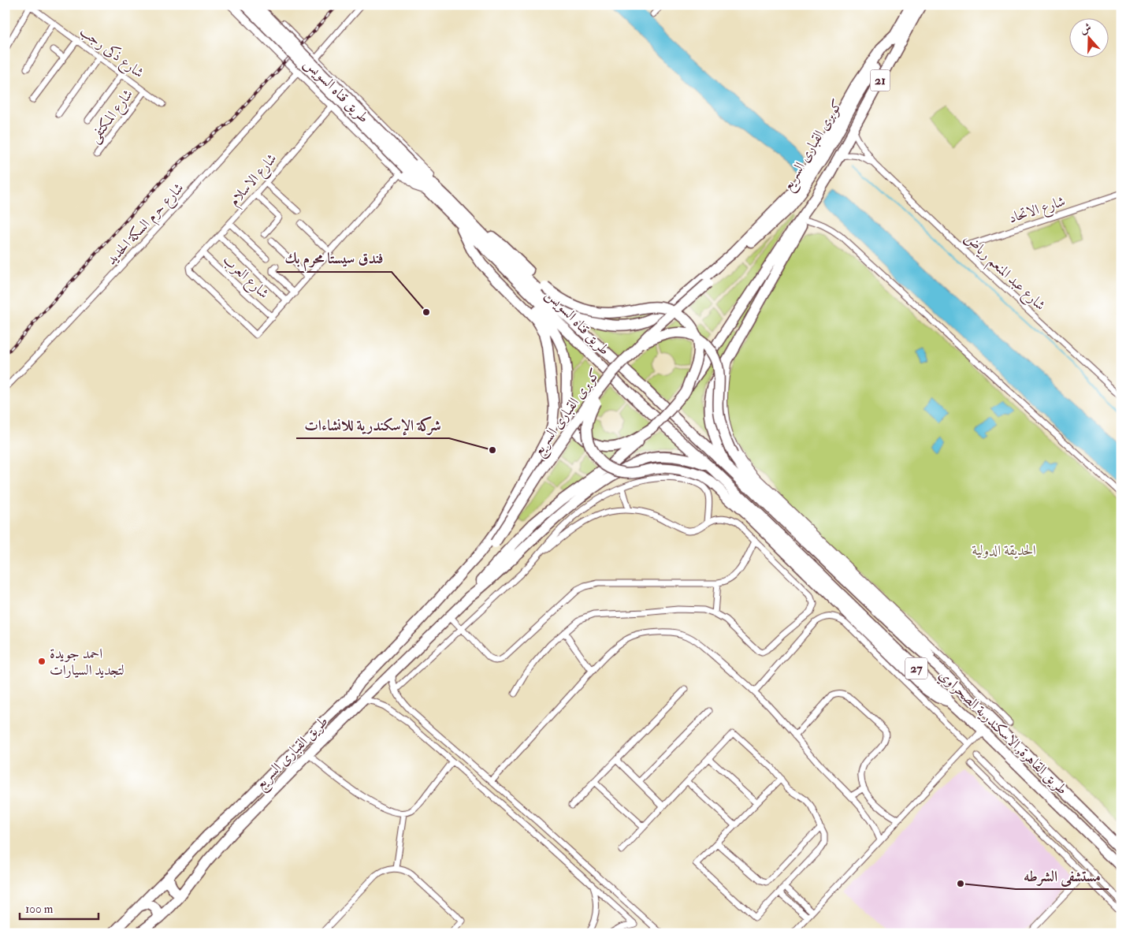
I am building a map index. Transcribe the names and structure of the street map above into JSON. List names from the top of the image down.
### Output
{
  "streets": {
    "highway": [
      "21",
      "طريق قناه السويس",
      "كوبرى القبارى السريع",
      "27",
      "طريق القاهرة, الاسكندرية الصحراوي",
      "طريق القبارى السريع"
    ],
    "street": [
      "شارع ذكى رجب",
      "شارع المكتفى",
      "شارع الاسلام",
      "شارع الاتحاد",
      "شارع حرم السكة الحديد",
      "شارع عبد المنعم رياض",
      "شارع العرب"
    ]
  },
  "crossings": [
    ["شارع ذكى رجب", "شارع المكتفى"],
    ["21", "كوبرى القبارى السريع"],
    ["21", "شارع عبد المنعم رياض"],
    ["طريق قناه السويس", "شارع الاسلام"],
    ["طريق قناه السويس", "شارع حرم السكة الحديد"],
    ["طريق قناه السويس", "طريق القاهرة, الاسكندرية الصحراوي"],
    ["كوبرى القبارى السريع", "شارع عبد المنعم رياض"],
    ["كوبرى القبارى السريع", "طريق القبارى السريع"],
    ["شارع الاسلام", "شارع العرب"],
    ["شارع الاتحاد", "شارع عبد المنعم رياض"]
  ],
  "parks": ["الحديقة الدولية"],
  "places": [
    "فندق سيستا محرم بك",
    "شركة الإسكندرية للانشاءات",
    "احمد جويدة لتجديد السيارات",
    "مستشفى الشرطه"
  ],
  "scale_bar": "100 m",
  "north": "top"
}
